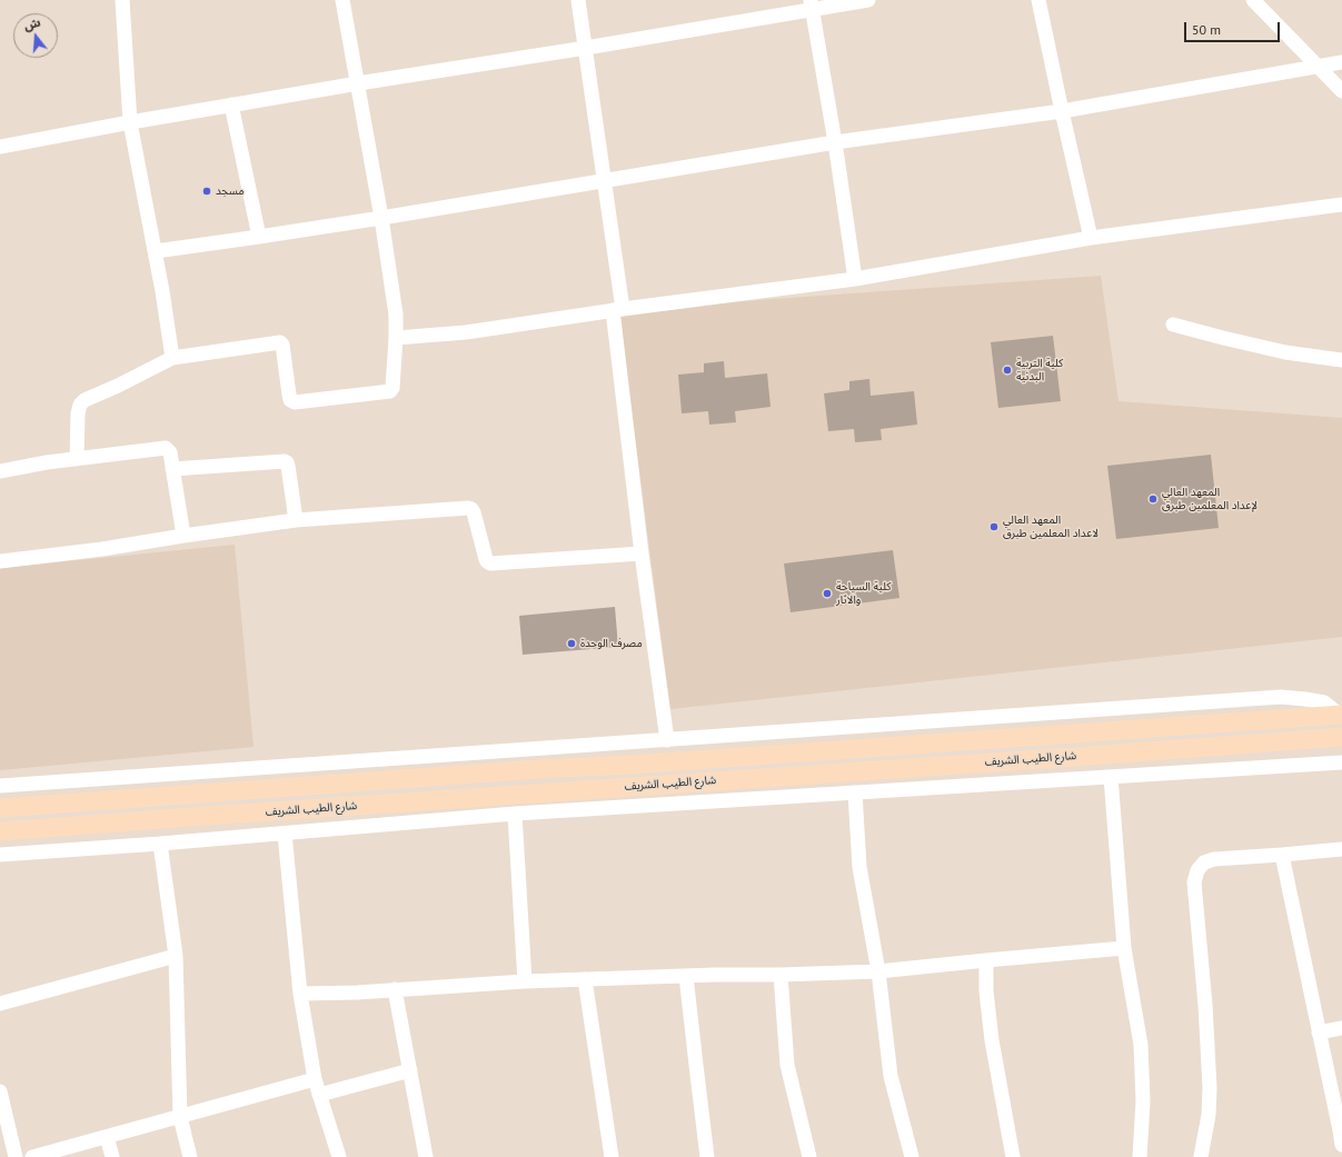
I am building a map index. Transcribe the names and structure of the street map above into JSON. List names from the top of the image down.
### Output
{
  "streets": {
    "main road": ["شارع الطيب الشريف"]
  },
  "places": [
    "مسجد",
    "كلية التربية البدنية",
    "المعهد العالي لإعداد المعلمين طبرق",
    "المعهد العالي لاعداد المعلمين طبرق",
    "كلية السياحة والاثار",
    "مصرف الوحدة"
  ],
  "scale_bar": "50 m",
  "north": "top"
}
